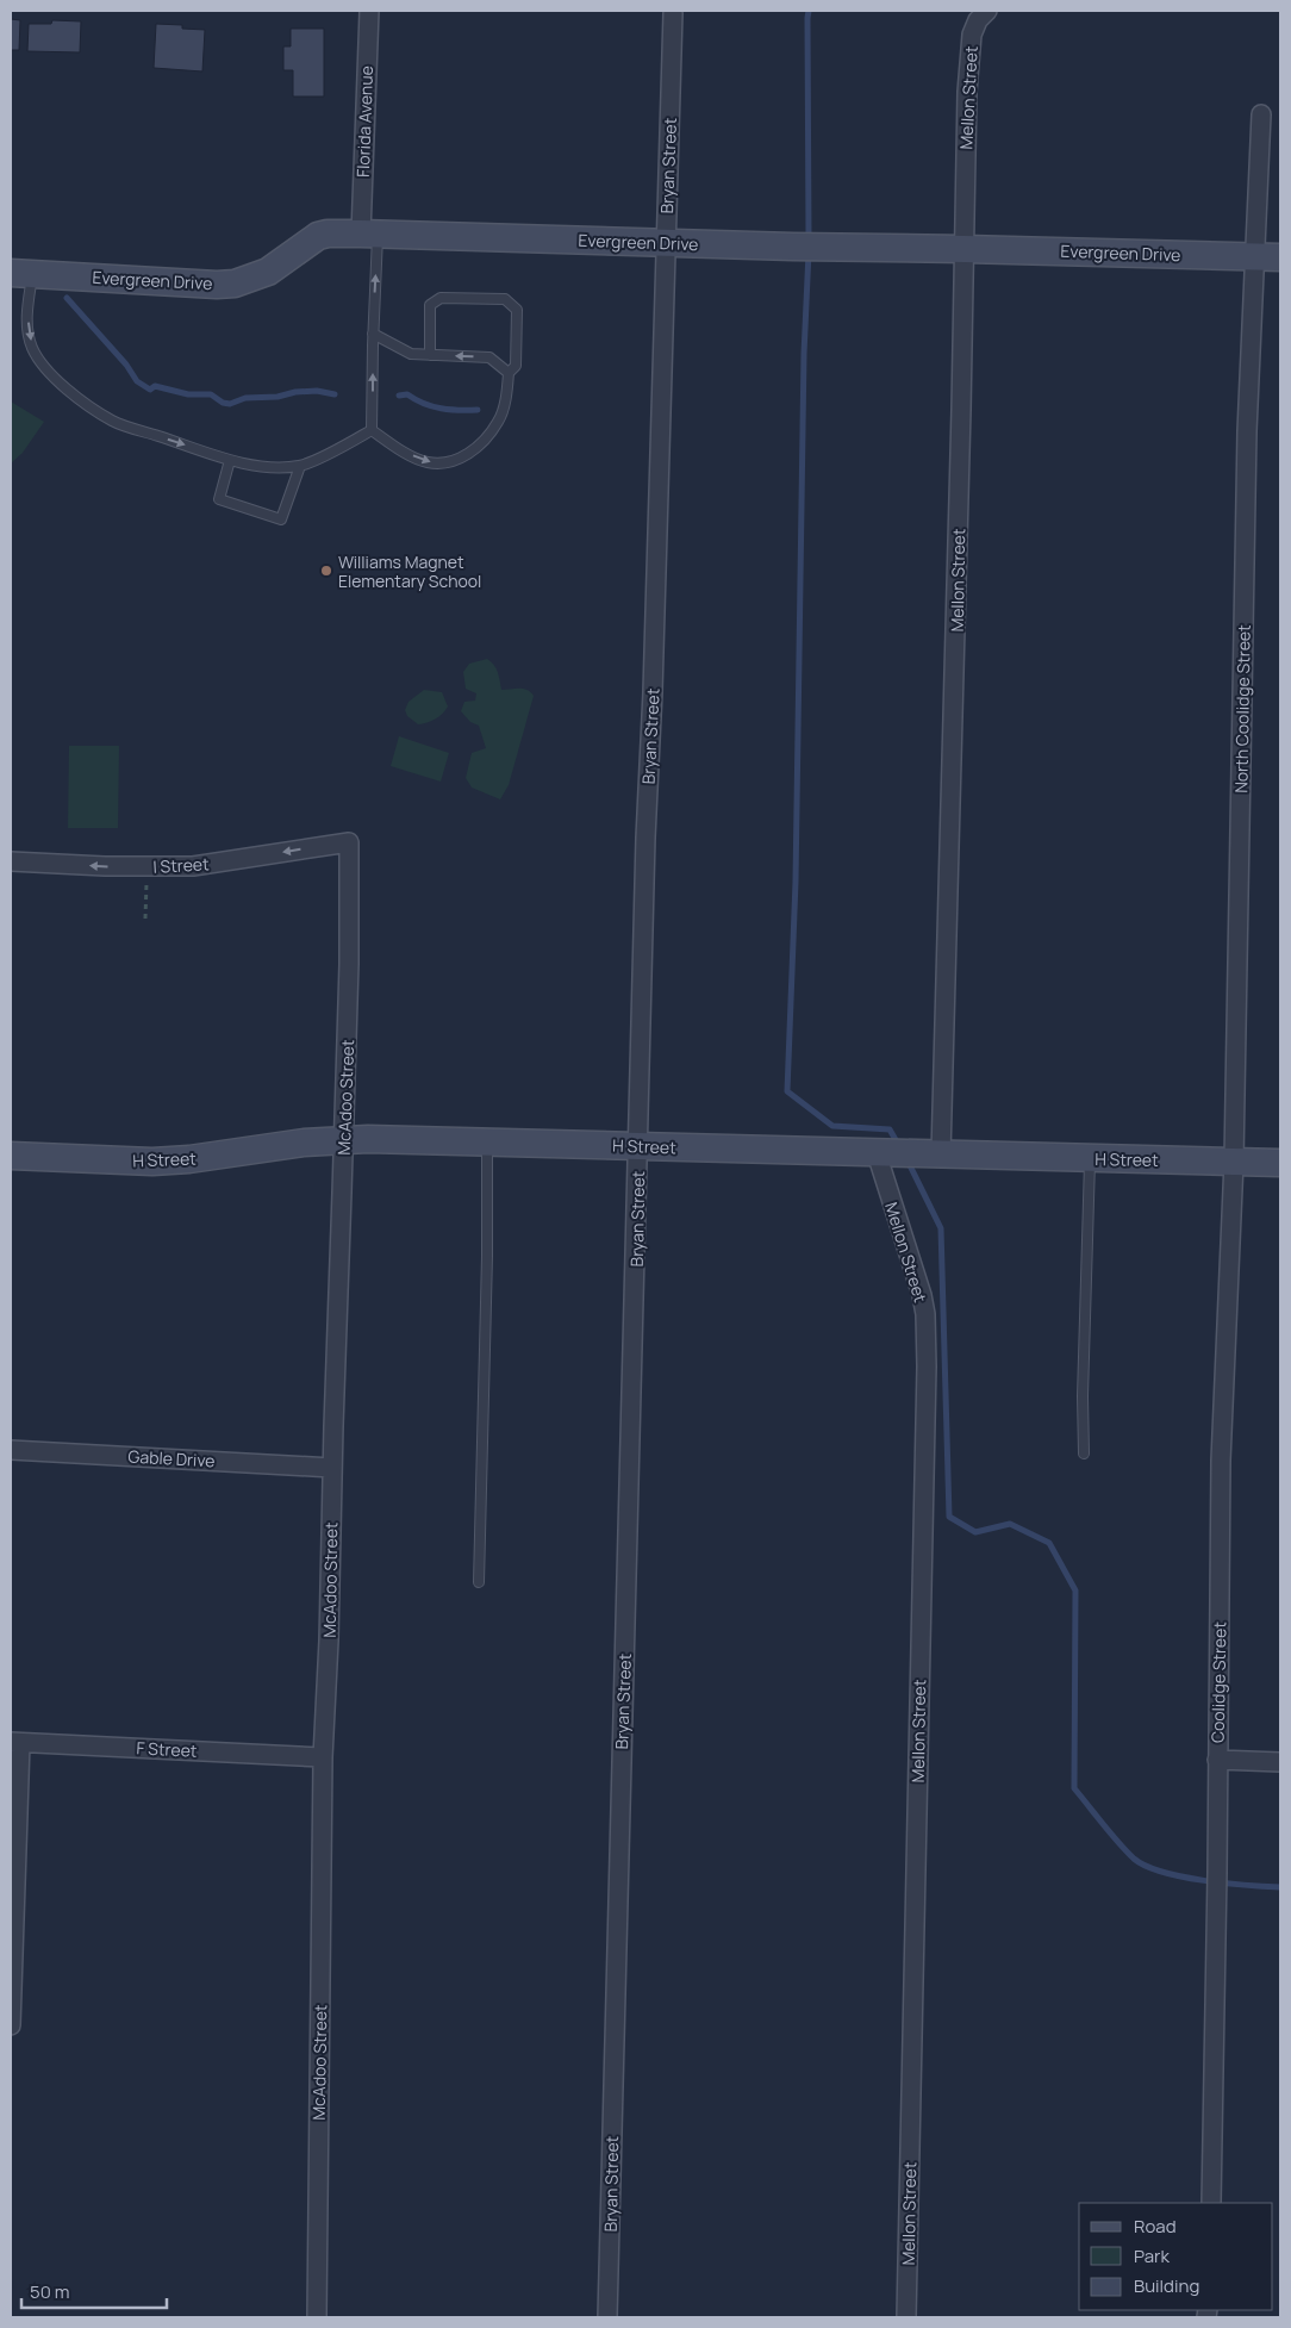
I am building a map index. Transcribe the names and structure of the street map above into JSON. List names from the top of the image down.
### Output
{
  "streets": {
    "street": [
      "Mellon Street",
      "Florida Avenue",
      "Bryan Street",
      "Evergreen Drive",
      "North Coolidge Street",
      "I Street",
      "McAdoo Street",
      "H Street",
      "Gable Drive",
      "Coolidge Street",
      "F Street"
    ]
  },
  "crossings": [
    ["Mellon Street", "Evergreen Drive"],
    ["Mellon Street", "H Street"],
    ["Florida Avenue", "Evergreen Drive"],
    ["Bryan Street", "Evergreen Drive"],
    ["Bryan Street", "H Street"],
    ["Evergreen Drive", "North Coolidge Street"],
    ["North Coolidge Street", "H Street"],
    ["North Coolidge Street", "Coolidge Street"],
    ["I Street", "McAdoo Street"],
    ["McAdoo Street", "H Street"],
    ["McAdoo Street", "Gable Drive"],
    ["McAdoo Street", "F Street"],
    ["H Street", "Coolidge Street"]
  ],
  "one_way": ["I Street"],
  "places": ["Williams Magnet Elementary School"],
  "legend": ["Road", "Park", "Building"],
  "scale_bar": "50 m"
}
